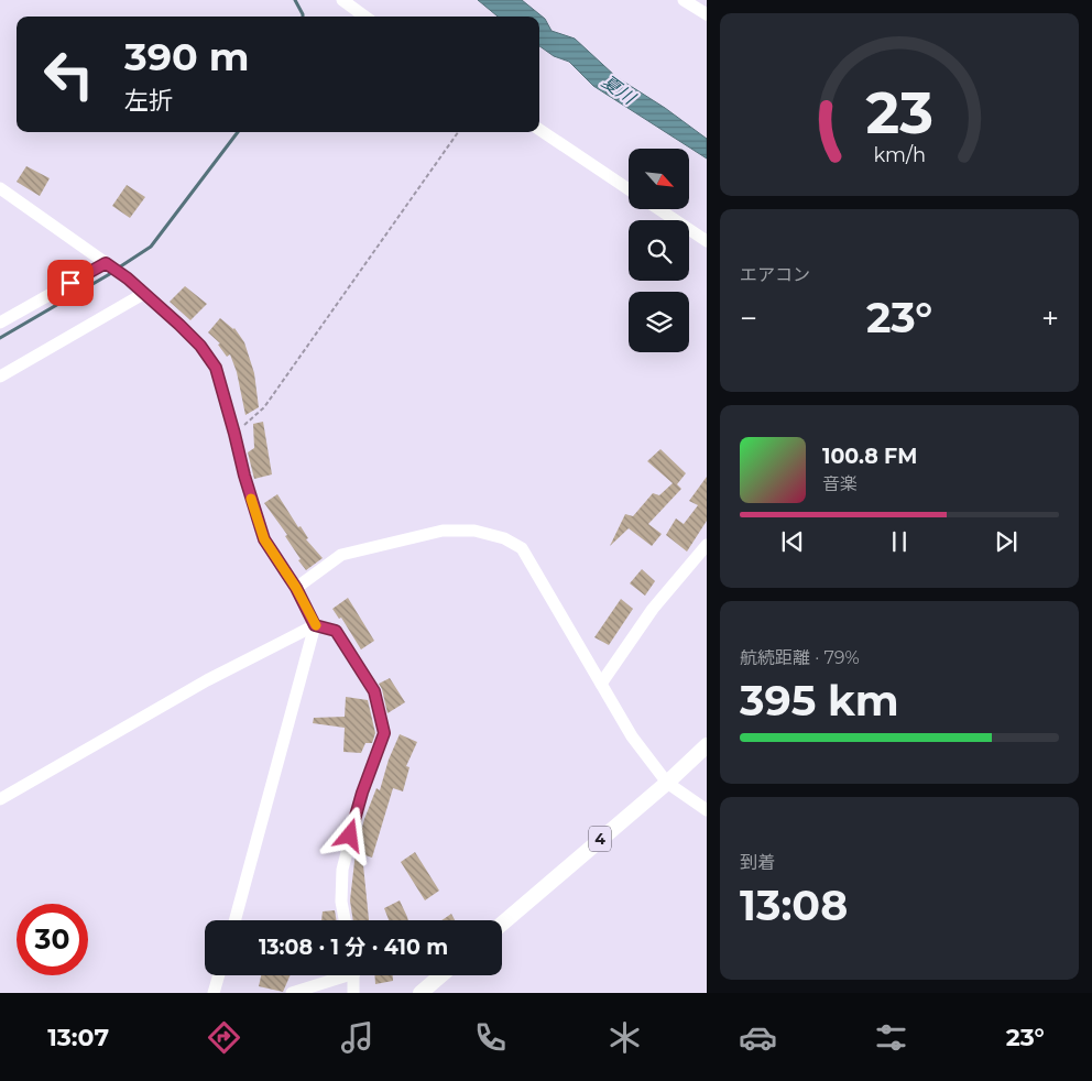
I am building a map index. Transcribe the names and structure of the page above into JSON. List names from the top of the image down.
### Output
{
  "streets": {
    "main road": ["4"]
  },
  "water": ["夏川"],
  "north": "bottom right",
  "page": {
    "turn": ["390 m", "左折"],
    "tile": [
      "エアコン",
      ["航続距離 · 79%", "395 km"],
      ["到着", "13:08"]
    ],
    "heat": ["−", "23°", "+"],
    "song": ["100.8 FM", "音楽"],
    "limit": "30",
    "trip": "13:08 · 1 分 · 410 m",
    "tabs": ["13:07", "23°"],
    "gauge": ["23", "km/h"]
  }
}
